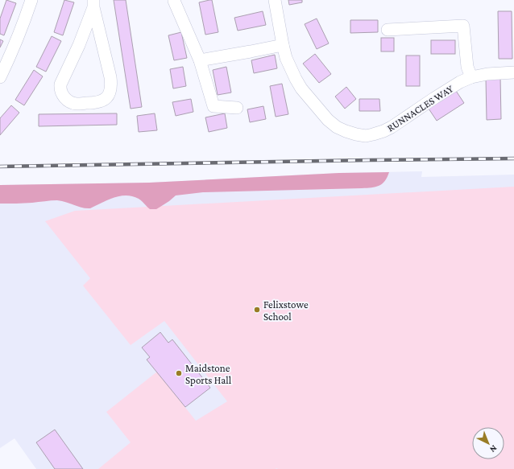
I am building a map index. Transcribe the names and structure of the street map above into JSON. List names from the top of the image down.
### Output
{
  "streets": {
    "street": ["RUNNACLES WAY"]
  },
  "places": ["Felixstowe School", "Maidstone Sports Hall"],
  "north": "bottom right"
}
